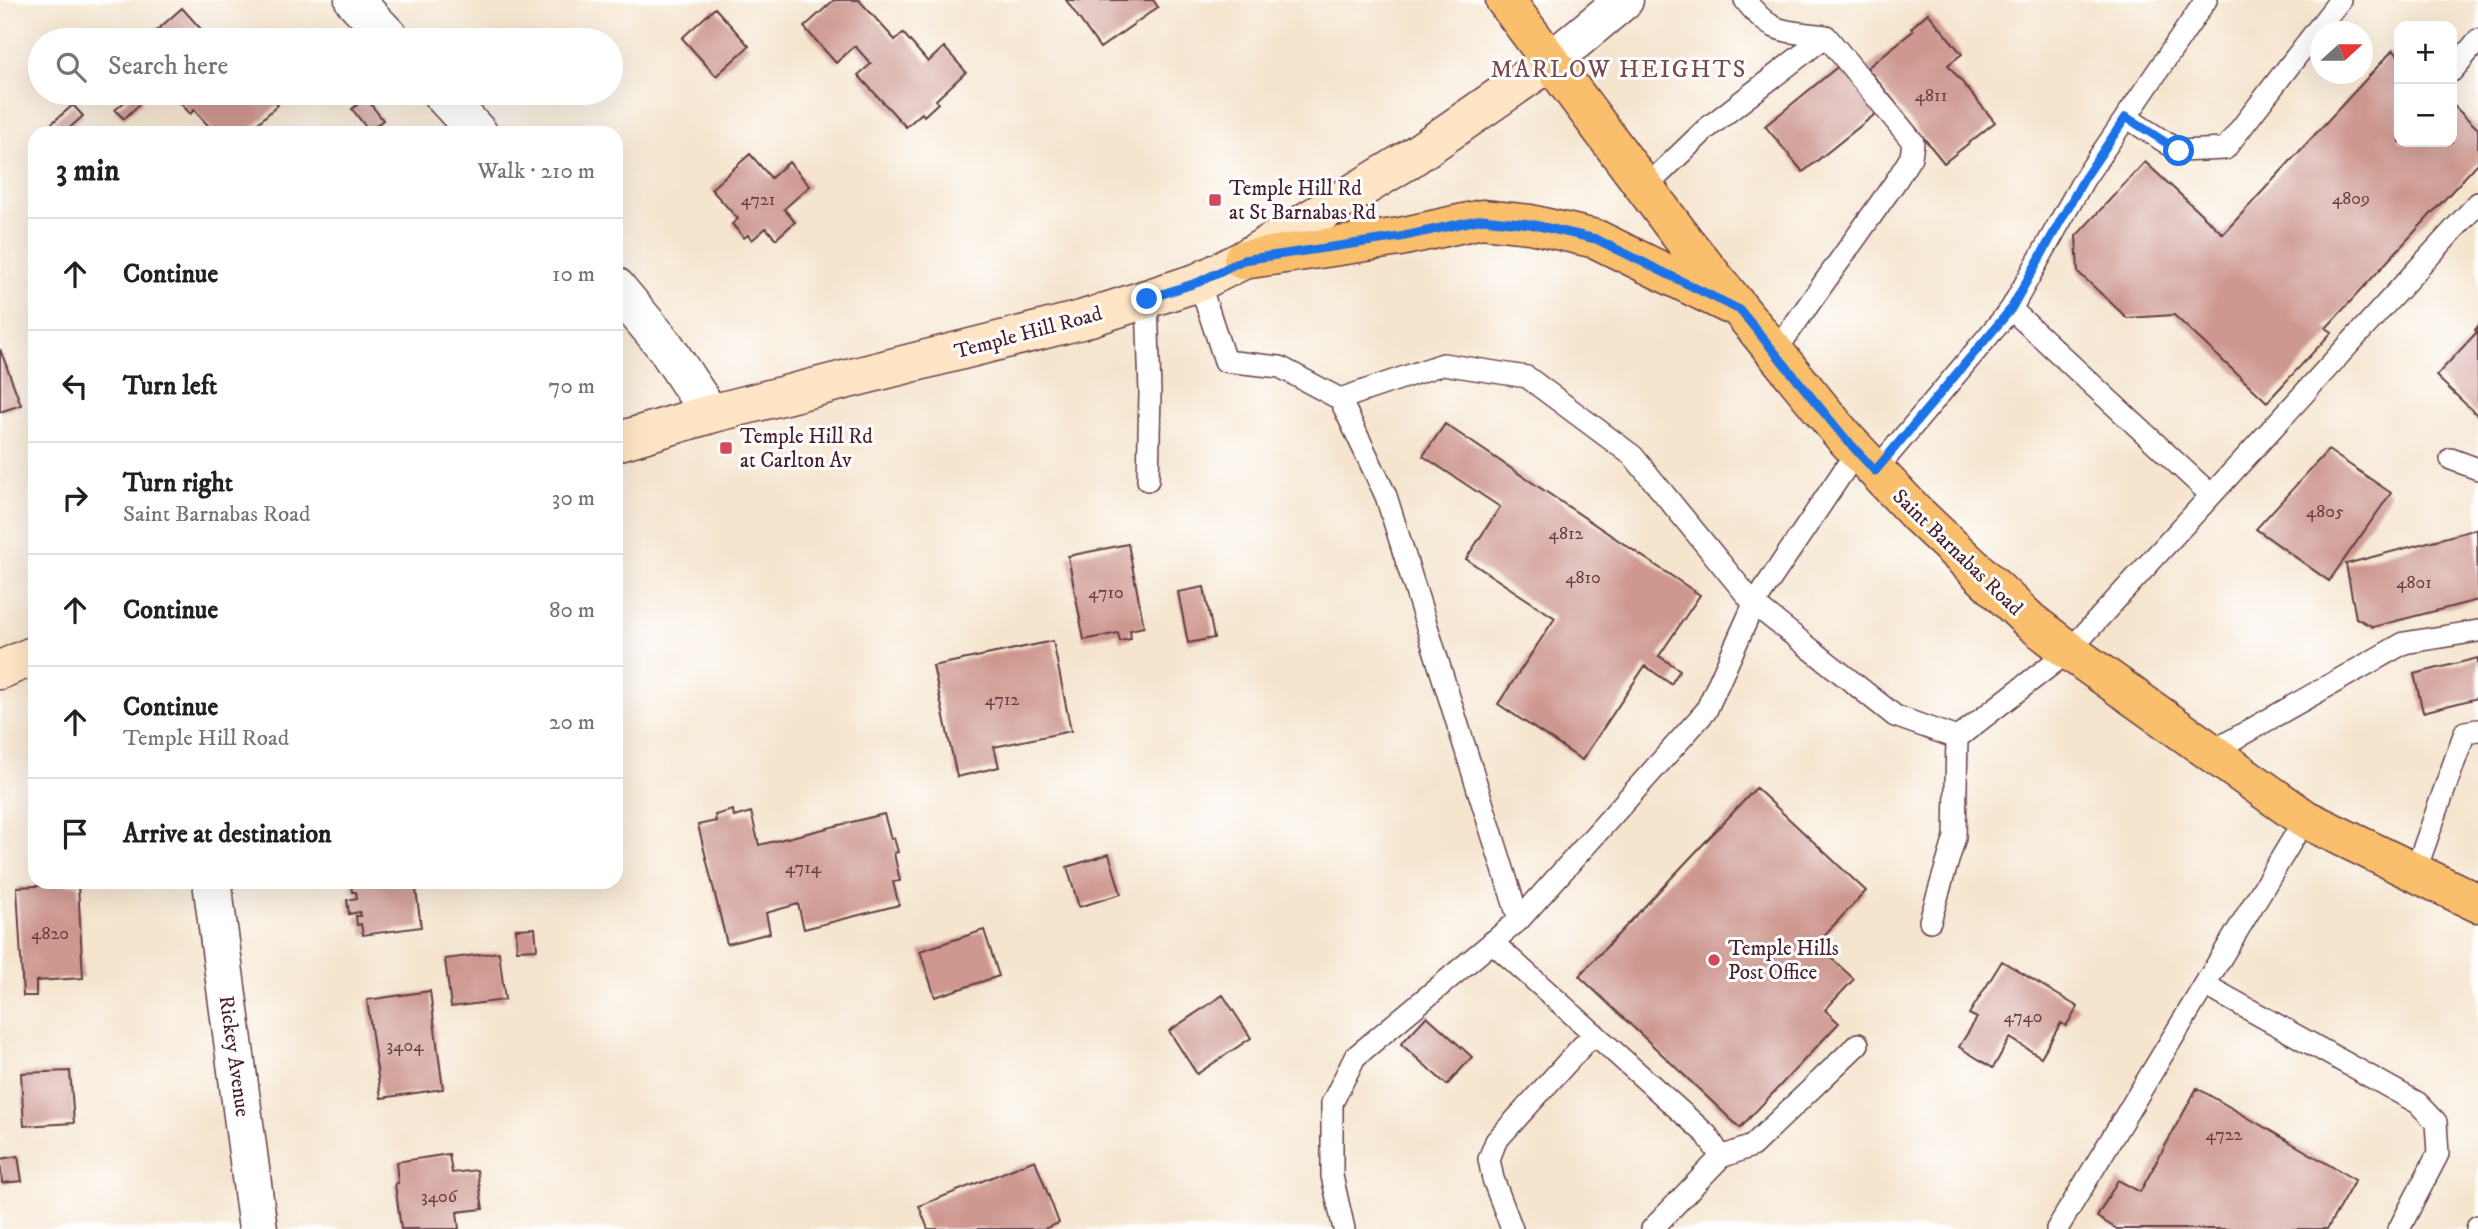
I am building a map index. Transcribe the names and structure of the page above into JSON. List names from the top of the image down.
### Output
{
  "streets": {
    "main road": ["Temple Hill Road", "Saint Barnabas Road"],
    "street": ["Rickey Avenue"]
  },
  "crossings": [
    ["Temple Hill Road", "Saint Barnabas Road"]
  ],
  "districts": ["MARLOW HEIGHTS"],
  "places": {
    "transit": ["Temple Hill Rd at St Barnabas Rd", "Temple Hill Rd at Carlton Av"],
    "other": ["Temple Hills Post Office"]
  },
  "house_numbers": [
    "4811",
    "4809",
    "4721",
    "4805",
    "4812",
    "4810",
    "4801",
    "4710",
    "4712",
    "4714",
    "4820",
    "4740",
    "3404",
    "4722",
    "3406"
  ],
  "north": "right",
  "page": {
    "map_buttons": ["+", "−"],
    "search": "Search here",
    "heading": ["3 min", "Walk · 210 m"],
    "list": [
      ["Continue", "10 m"],
      ["Turn left", "70 m"],
      ["Turn right", "Saint Barnabas Road", "30 m"],
      ["Continue", "80 m"],
      ["Continue", "Temple Hill Road", "20 m"],
      "Arrive at destination"
    ]
  }
}
